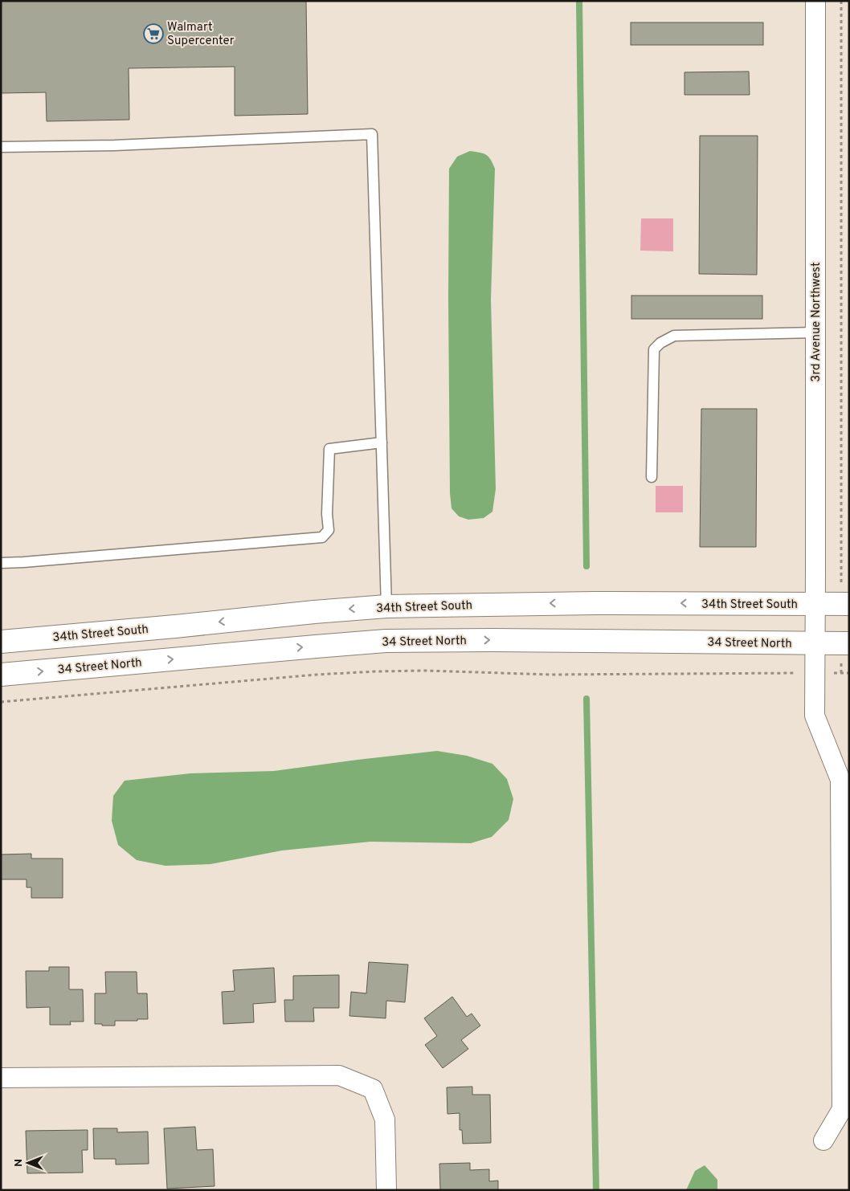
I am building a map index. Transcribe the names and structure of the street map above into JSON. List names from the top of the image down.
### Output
{
  "streets": {
    "main road": ["34th Street South", "34 Street North"],
    "street": ["3rd Avenue Northwest"]
  },
  "crossings": [
    ["3rd Avenue Northwest", "34th Street South"],
    ["3rd Avenue Northwest", "34 Street North"]
  ],
  "one_way": ["34th Street South", "34 Street North"],
  "places": {
    "supermarket": ["Walmart Supercenter"]
  },
  "north": "left"
}
